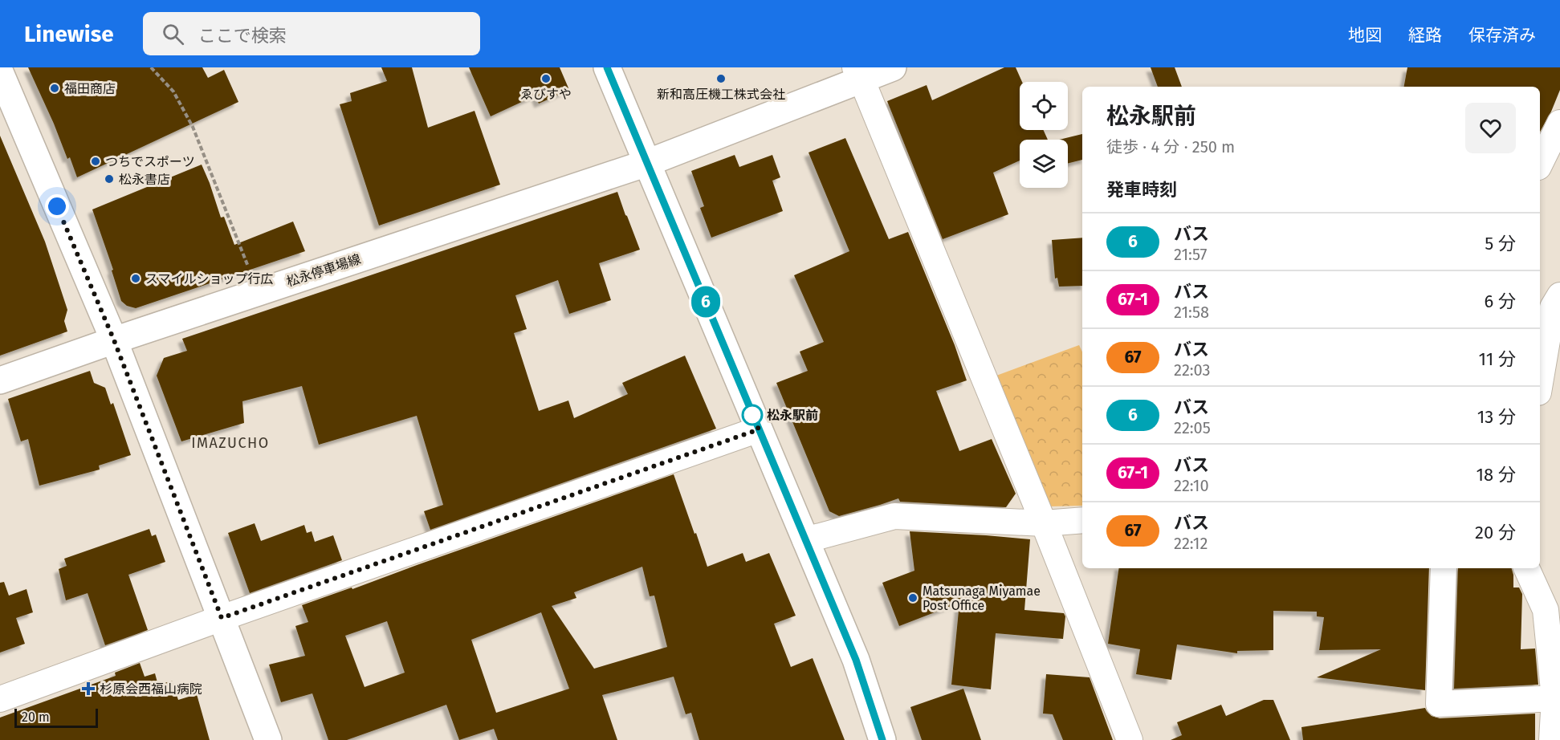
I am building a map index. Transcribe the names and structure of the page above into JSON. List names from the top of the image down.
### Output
{
  "streets": {
    "main road": ["松永停車場線"]
  },
  "districts": ["IMAZUCHO"],
  "places": {
    "other": [
      "ゑびすや",
      "新和高圧機工株式会社",
      "福田商店",
      "つちでスポーツ",
      "松永書店",
      "スマイルショップ行広",
      "松永駅前",
      "Matsunaga Miyamae Post Office"
    ],
    "health": ["杉原会西福山病院"]
  },
  "lines": ["bus line 6"],
  "scale_bar": "20 m",
  "page": {
    "header": "Linewise",
    "search": "ここで検索",
    "nav": ["地図", "経路", "保存済み"],
    "on_map": "6",
    "heading": [
      ["松永駅前", "徒歩 · 4 分 · 250 m"],
      "発車時刻"
    ],
    "list": [
      {
        "mark": "6",
        "name": "バス",
        "note": "21:57",
        "value": "5 分"
      },
      {
        "mark": "67-1",
        "name": "バス",
        "note": "21:58",
        "value": "6 分"
      },
      {
        "mark": "67",
        "name": "バス",
        "note": "22:03",
        "value": "11 分"
      },
      {
        "mark": "6",
        "name": "バス",
        "note": "22:05",
        "value": "13 分"
      },
      {
        "mark": "67-1",
        "name": "バス",
        "note": "22:10",
        "value": "18 分"
      },
      {
        "mark": "67",
        "name": "バス",
        "note": "22:12",
        "value": "20 分"
      }
    ],
    "scale": "20 m"
  }
}
